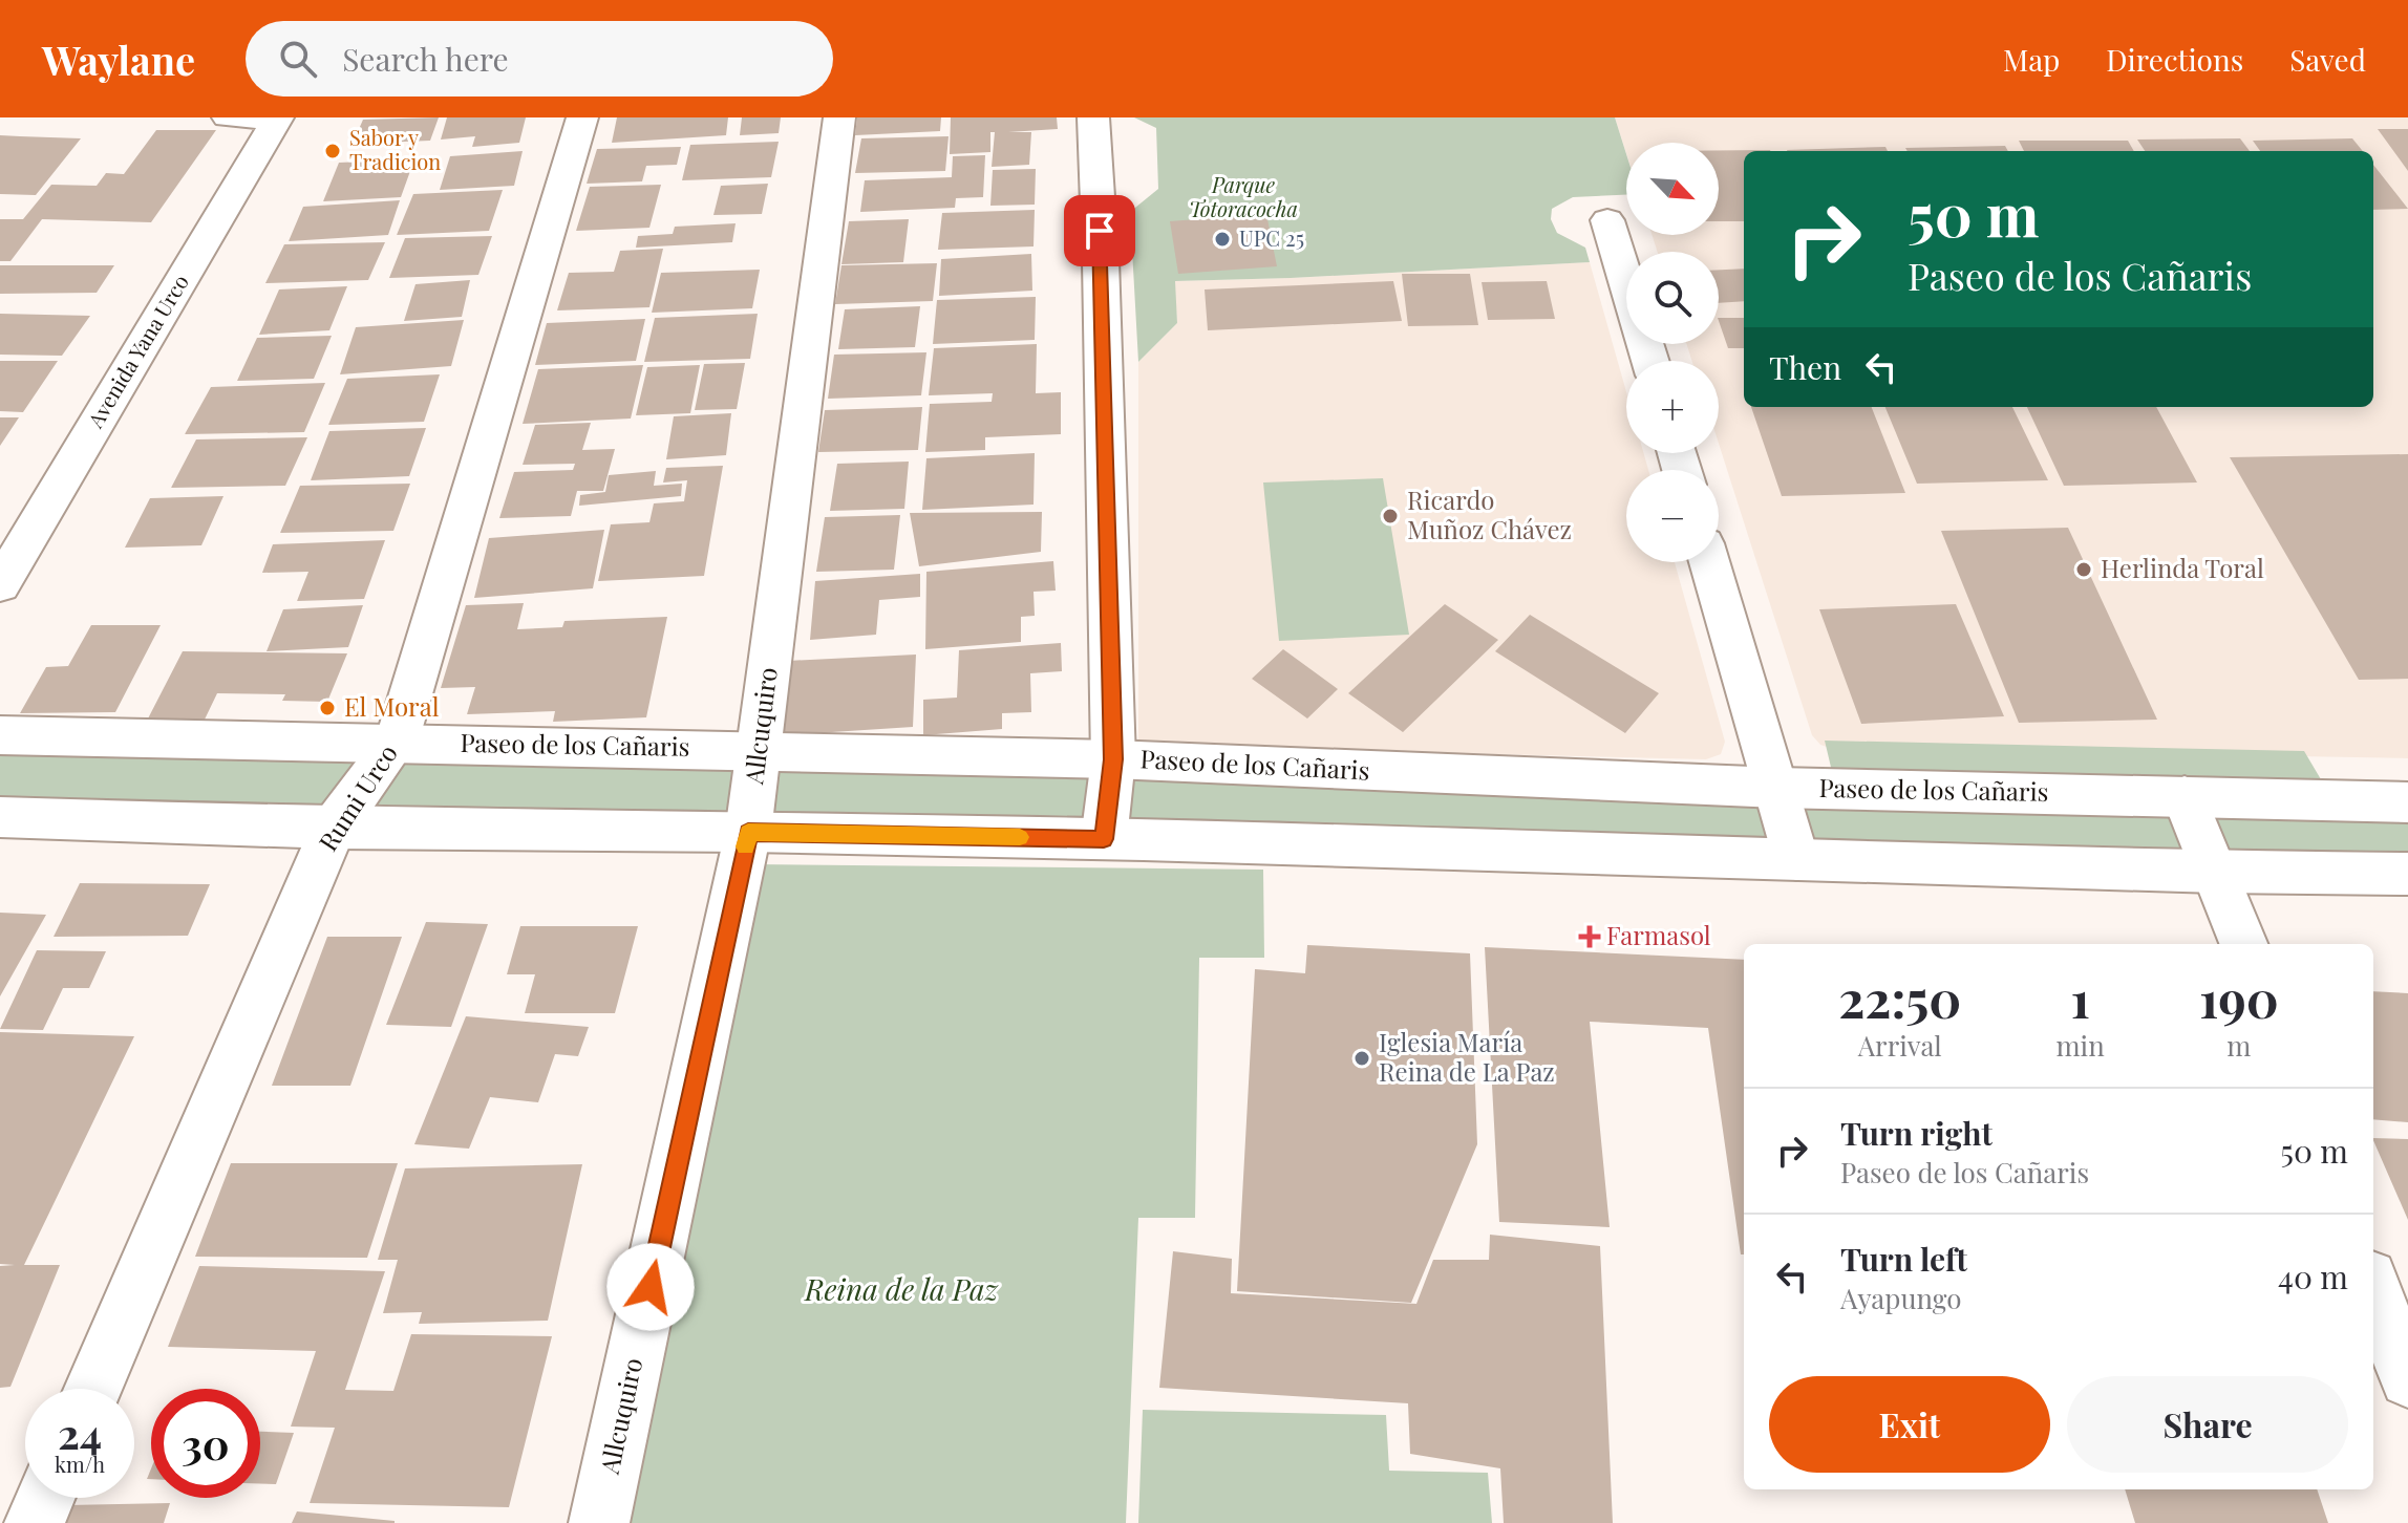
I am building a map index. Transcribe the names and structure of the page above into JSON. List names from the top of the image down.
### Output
{
  "streets": {
    "street": [
      "Avenida Yana Urco",
      "Allcuquiro",
      "Paseo de los Cañaris",
      "Rumi Urco"
    ]
  },
  "crossings": [
    ["Allcuquiro", "Paseo de los Cañaris"],
    ["Paseo de los Cañaris", "Rumi Urco"]
  ],
  "parks": ["Parque Totoracocha", "Reina de la Paz"],
  "places": {
    "other": [
      "Sabor y Tradicion",
      "UPC 25",
      "Ricardo Muñoz Chávez",
      "Herlinda Toral",
      "El Moral",
      "Iglesia María Reina de La Paz"
    ],
    "health": ["Farmasol"]
  },
  "north": "bottom right",
  "page": {
    "header": "Waylane",
    "search": "Search here",
    "nav": ["Map", "Directions", "Saved"],
    "map_buttons": ["+", "−"],
    "turn": ["50 m", "Paseo de los Cañaris"],
    "then": "Then",
    "eta": [
      "22:50",
      "Arrival",
      "1",
      "min",
      "190",
      "m"
    ],
    "list": [
      {
        "name": "Turn right",
        "note": "Paseo de los Cañaris",
        "value": "50 m"
      },
      {
        "name": "Turn left",
        "note": "Ayapungo",
        "value": "40 m"
      }
    ],
    "buttons": ["Exit", "Share"],
    "speed": "24 km/h",
    "limit": "30"
  }
}
